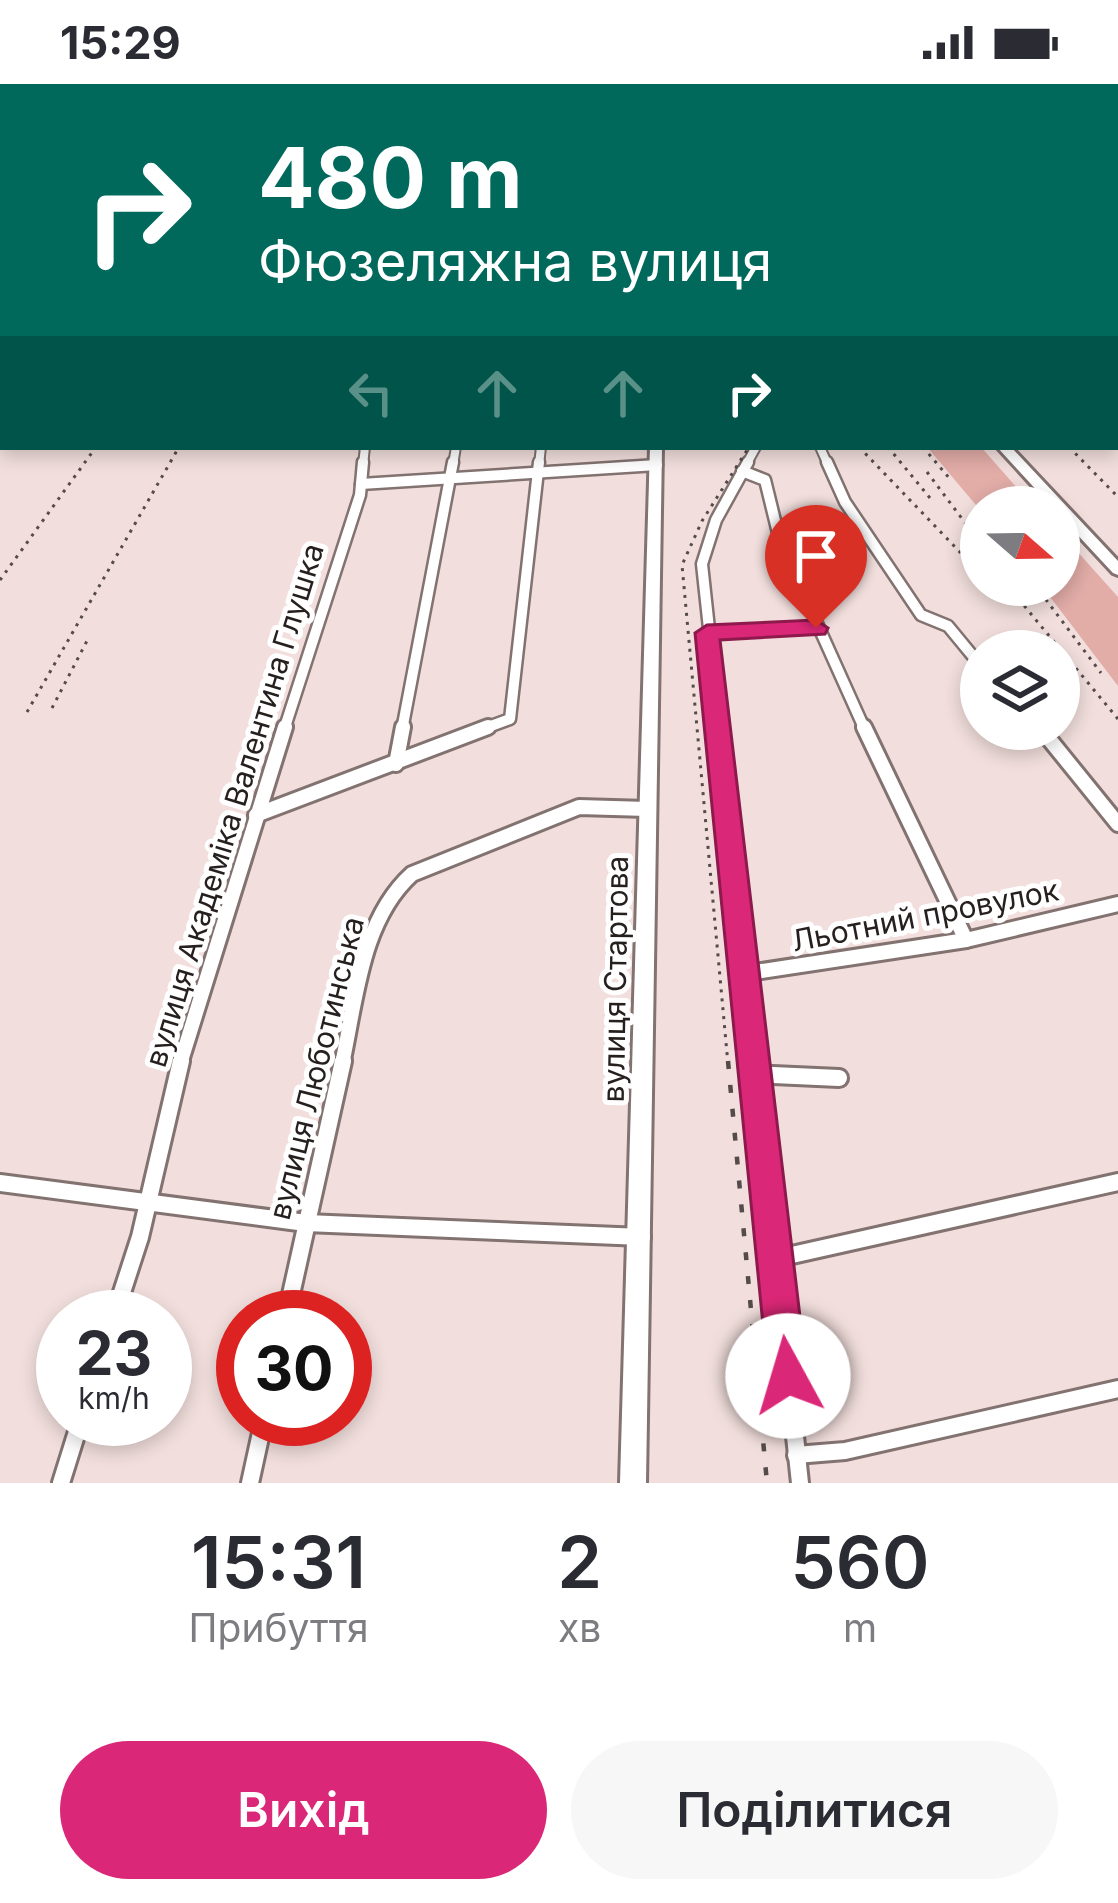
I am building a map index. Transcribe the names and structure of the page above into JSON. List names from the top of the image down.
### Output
{
  "streets": {
    "main road": ["вулиця Стартова"],
    "street": ["вулиця Академіка Валентина Глушка", "Льотний провулок", "вулиця Люботинська"]
  },
  "crossings": [
    ["вулиця Стартова", "вулиця Люботинська"]
  ],
  "north": "right",
  "page": {
    "status": "15:29",
    "turn": ["480 m", "Фюзеляжна вулиця"],
    "speed": "23 km/h",
    "limit": "30",
    "eta": [
      "15:31",
      "Прибуття",
      "2",
      "хв",
      "560",
      "m"
    ],
    "buttons": ["Вихід", "Поділитися"]
  }
}
